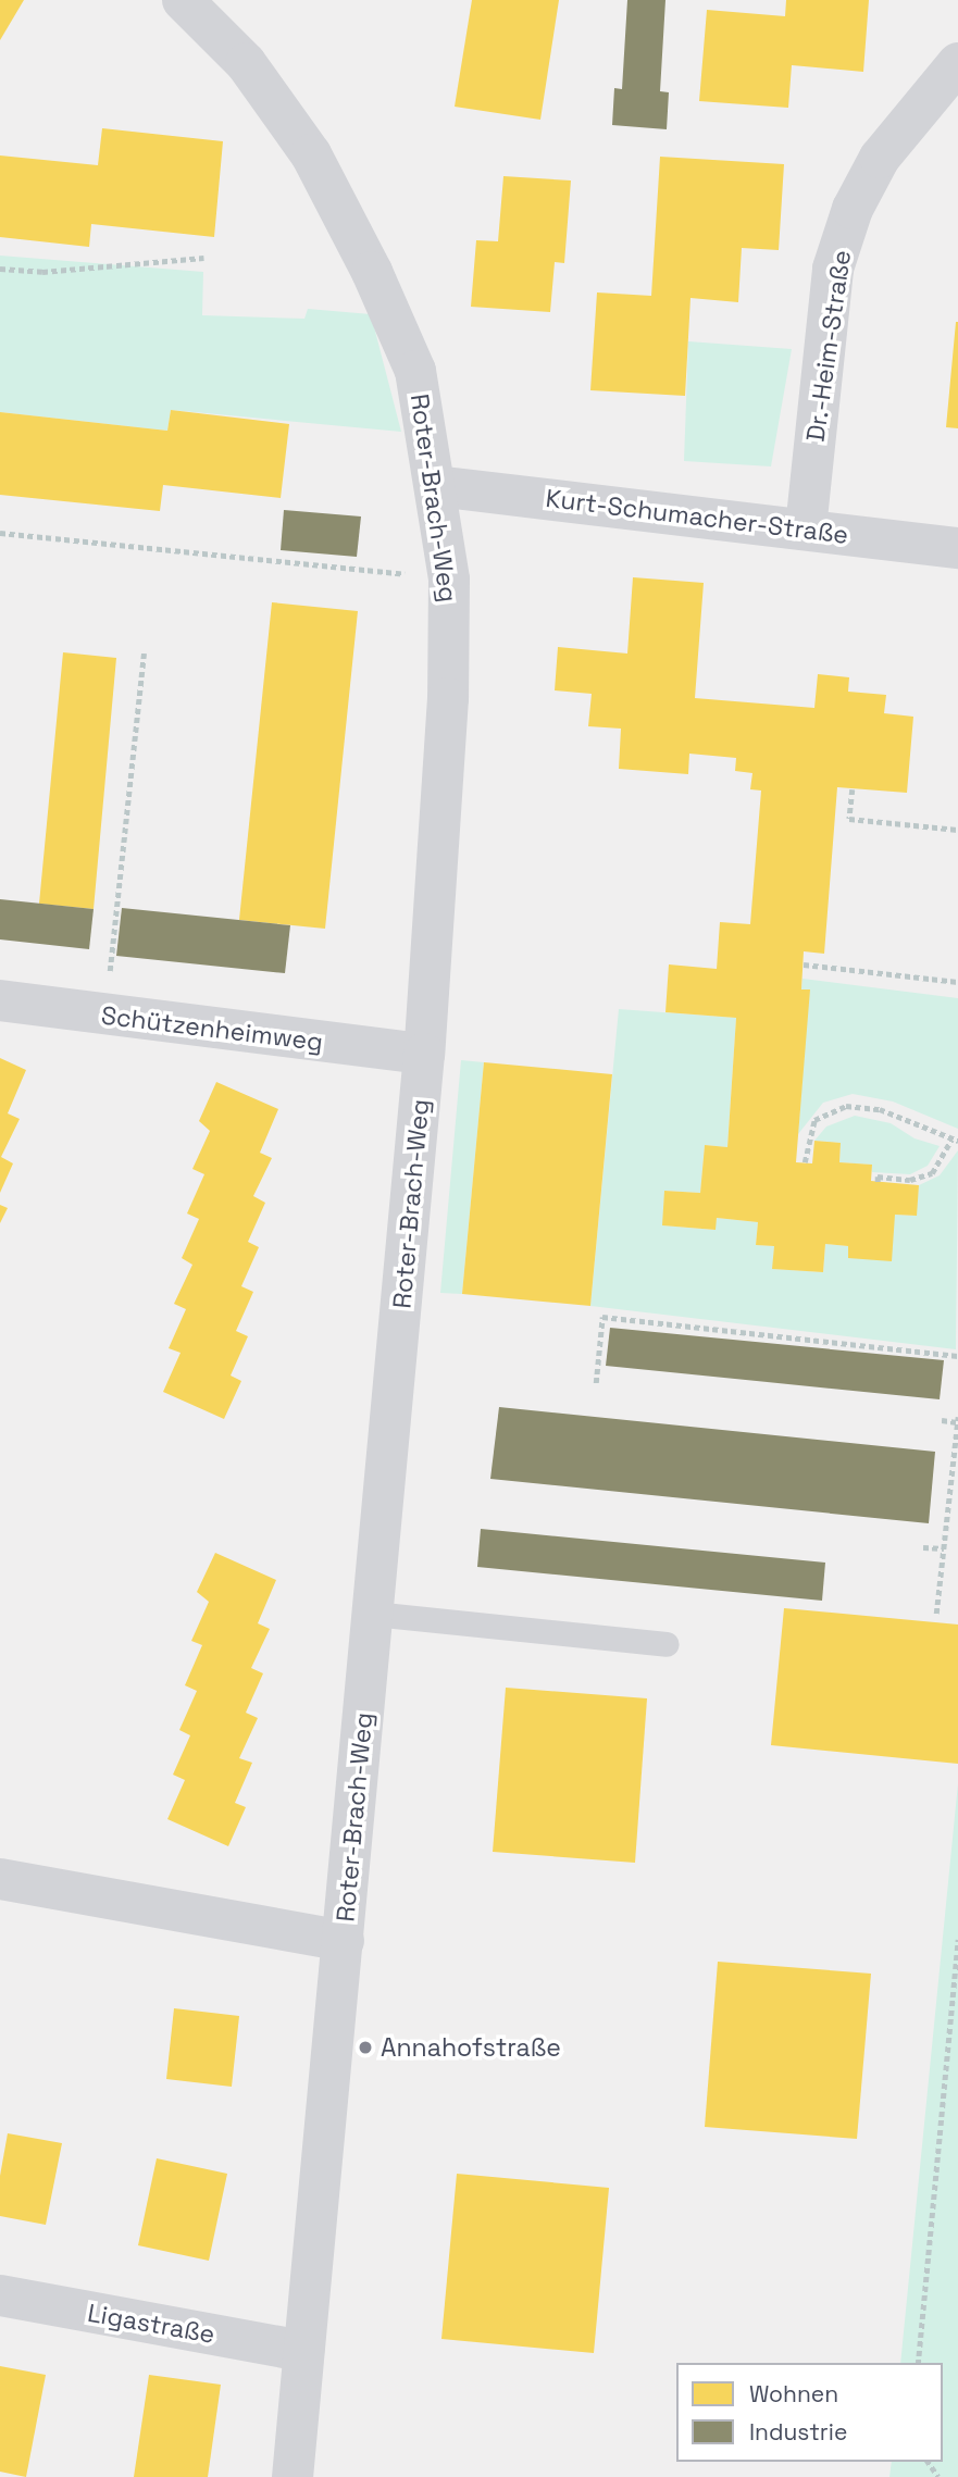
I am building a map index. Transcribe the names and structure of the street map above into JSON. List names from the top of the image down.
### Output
{
  "streets": {
    "street": [
      "Dr.-Heim-Straße",
      "Roter-Brach-Weg",
      "Kurt-Schumacher-Straße",
      "Schützenheimweg",
      "Ligastraße"
    ]
  },
  "crossings": [
    ["Dr.-Heim-Straße", "Kurt-Schumacher-Straße"],
    ["Roter-Brach-Weg", "Kurt-Schumacher-Straße"],
    ["Roter-Brach-Weg", "Schützenheimweg"],
    ["Roter-Brach-Weg", "Ligastraße"]
  ],
  "places": ["Annahofstraße"],
  "legend": ["Wohnen", "Industrie"]
}
